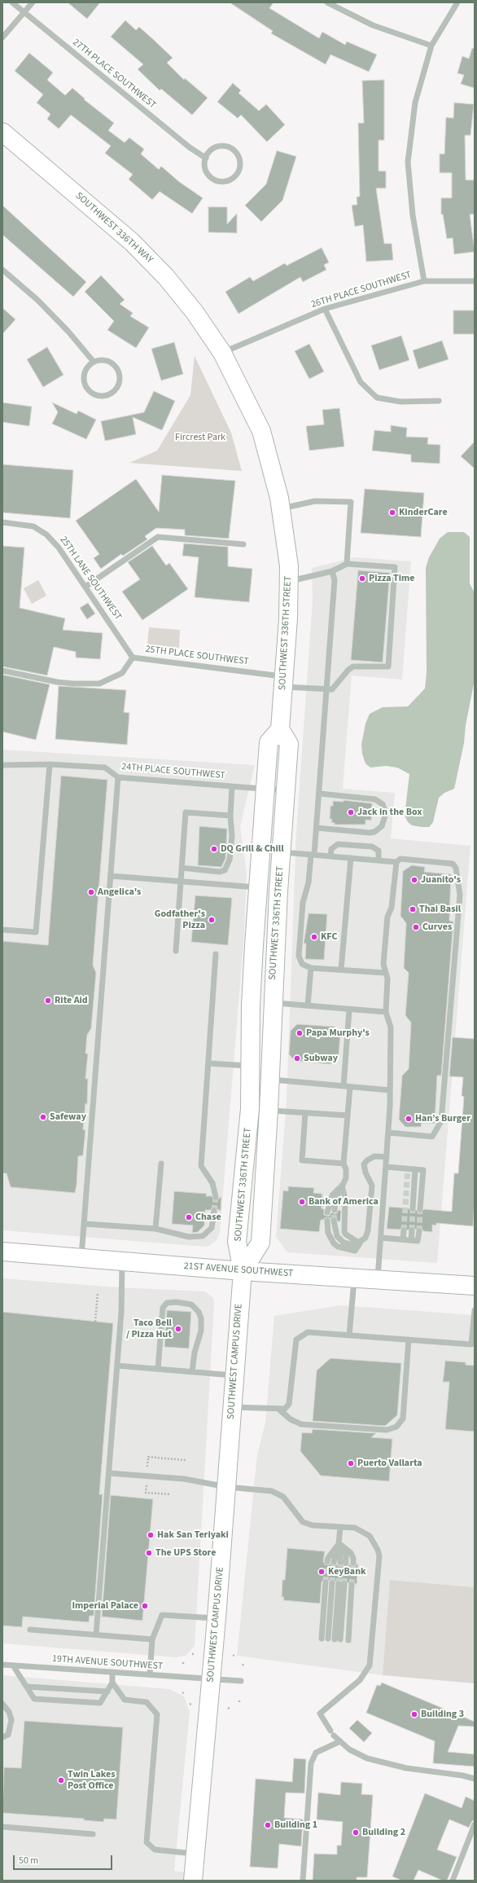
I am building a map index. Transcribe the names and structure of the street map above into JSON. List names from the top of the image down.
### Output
{
  "streets": {
    "main road": [
      "SOUTHWEST 336TH WAY",
      "SOUTHWEST 336TH STREET",
      "21ST AVENUE SOUTHWEST",
      "SOUTHWEST CAMPUS DRIVE"
    ],
    "street": [
      "27TH PLACE SOUTHWEST",
      "26TH PLACE SOUTHWEST",
      "25TH LANE SOUTHWEST",
      "25TH PLACE SOUTHWEST",
      "24TH PLACE SOUTHWEST",
      "19TH AVENUE SOUTHWEST"
    ]
  },
  "crossings": [
    ["SOUTHWEST 336TH WAY", "26TH PLACE SOUTHWEST"],
    ["SOUTHWEST 336TH WAY", "SOUTHWEST 336TH STREET"],
    ["26TH PLACE SOUTHWEST", "SOUTHWEST 336TH STREET"],
    ["25TH LANE SOUTHWEST", "25TH PLACE SOUTHWEST"],
    ["SOUTHWEST 336TH STREET", "25TH PLACE SOUTHWEST"],
    ["SOUTHWEST 336TH STREET", "24TH PLACE SOUTHWEST"],
    ["SOUTHWEST 336TH STREET", "21ST AVENUE SOUTHWEST"],
    ["SOUTHWEST 336TH STREET", "SOUTHWEST CAMPUS DRIVE"],
    ["21ST AVENUE SOUTHWEST", "SOUTHWEST CAMPUS DRIVE"],
    ["SOUTHWEST CAMPUS DRIVE", "19TH AVENUE SOUTHWEST"]
  ],
  "parks": ["Fircrest Park"],
  "places": [
    "KinderCare",
    "Pizza Time",
    "Jack in the Box",
    "DQ Grill & Chill",
    "Juanito's",
    "Angelica's",
    "Thai Basil",
    "Godfather's Pizza",
    "Curves",
    "KFC",
    "Rite Aid",
    "Papa Murphy's",
    "Subway",
    "Safeway",
    "Han’s Burger",
    "Bank of America",
    "Chase",
    "Taco Bell / Pizza Hut",
    "Puerto Vallarta",
    "Hak San Teriyaki",
    "The UPS Store",
    "KeyBank",
    "Imperial Palace",
    "Building 3",
    "Twin Lakes Post Office",
    "Building 1",
    "Building 2"
  ],
  "scale_bar": "50 m"
}
